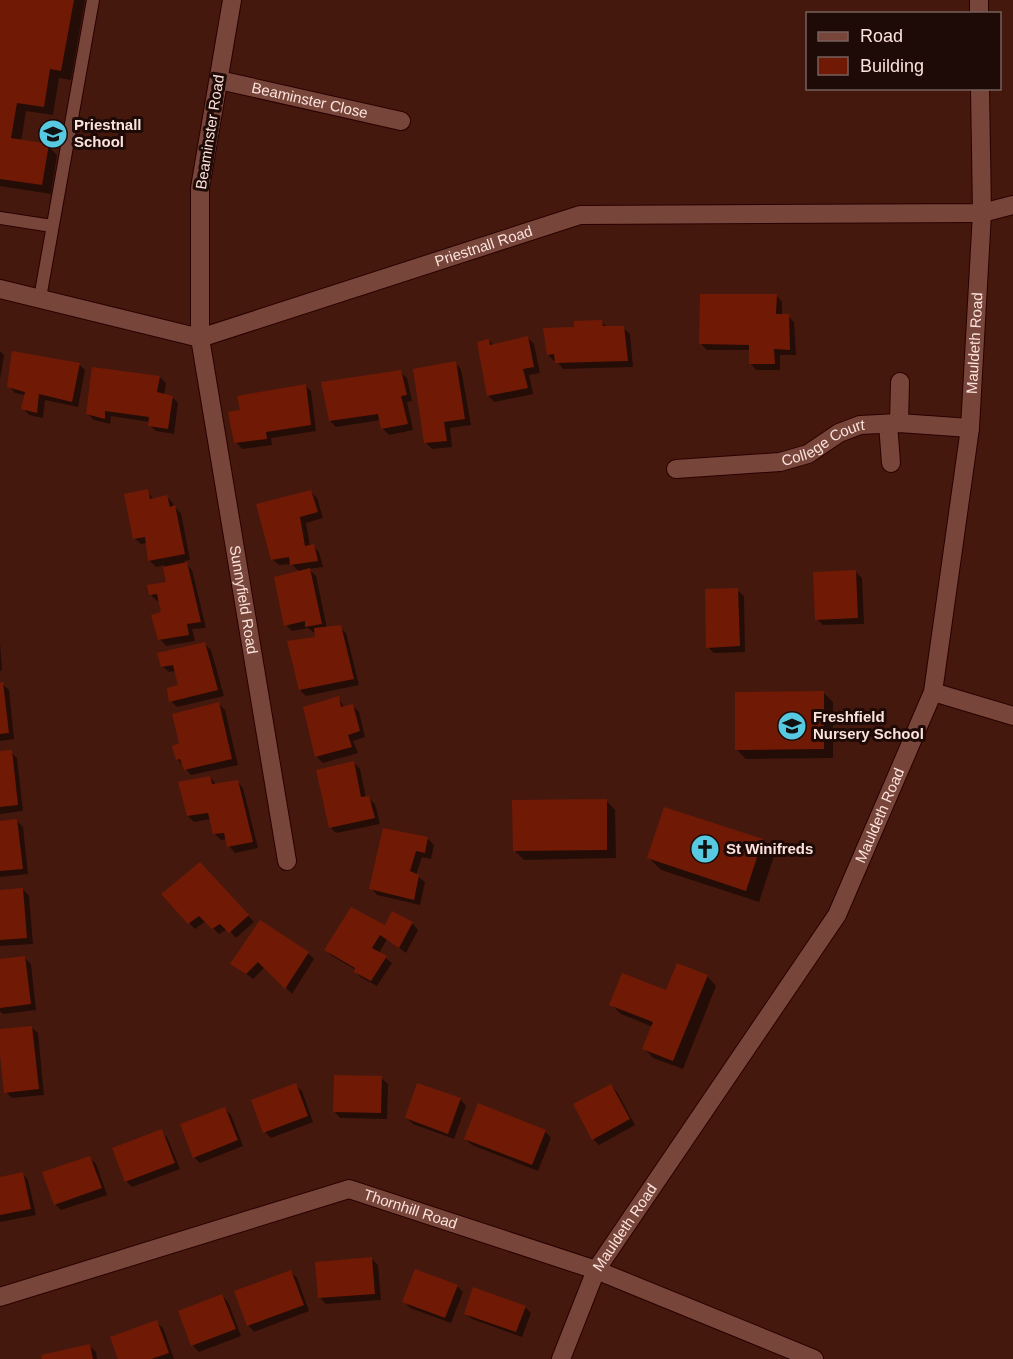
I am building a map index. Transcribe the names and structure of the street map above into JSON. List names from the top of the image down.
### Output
{
  "streets": {
    "street": [
      "Beaminster Close",
      "Beaminster Road",
      "Priestnall Road",
      "Mauldeth Road",
      "College Court",
      "Sunnyfield Road",
      "Thornhill Road"
    ]
  },
  "crossings": [
    ["Beaminster Close", "Beaminster Road"],
    ["Beaminster Road", "Priestnall Road"],
    ["Beaminster Road", "Sunnyfield Road"],
    ["Priestnall Road", "Mauldeth Road"],
    ["Priestnall Road", "Sunnyfield Road"],
    ["Mauldeth Road", "College Court"],
    ["Mauldeth Road", "Thornhill Road"]
  ],
  "places": {
    "school or university": ["Priestnall School", "Freshfield Nursery School"],
    "church": ["St Winifreds"]
  },
  "legend": ["Road", "Building"]
}
